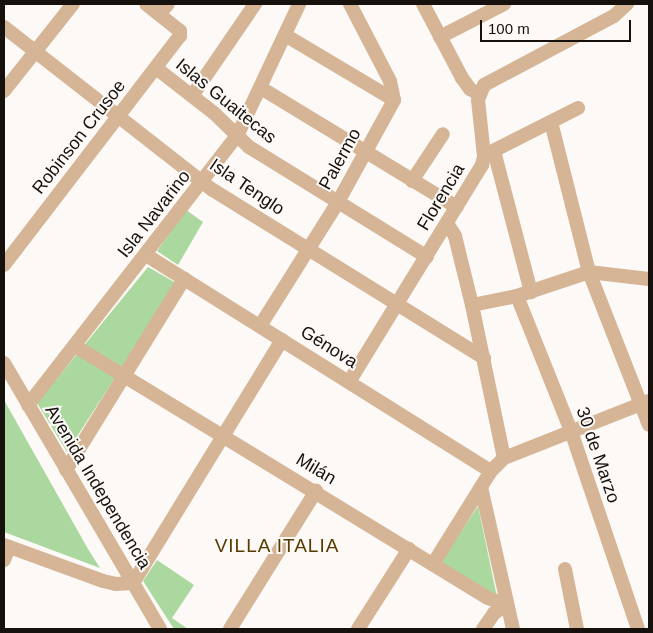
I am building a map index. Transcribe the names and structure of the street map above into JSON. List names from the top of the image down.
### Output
{
  "streets": {
    "street": [
      "Islas Guaitecas",
      "Robinson Crusoe",
      "Palermo",
      "Isla Tenglo",
      "Florencia",
      "Isla Navarino",
      "Génova",
      "30 de Marzo",
      "Milán",
      "Avenida Independencia"
    ]
  },
  "crossings": [
    ["Islas Guaitecas", "Robinson Crusoe"],
    ["Islas Guaitecas", "Palermo"],
    ["Islas Guaitecas", "Florencia"],
    ["Islas Guaitecas", "Isla Navarino"],
    ["Robinson Crusoe", "Isla Tenglo"],
    ["Palermo", "Isla Tenglo"],
    ["Palermo", "Génova"],
    ["Isla Tenglo", "Florencia"],
    ["Isla Tenglo", "Isla Navarino"],
    ["Florencia", "Génova"],
    ["Isla Navarino", "Génova"],
    ["Isla Navarino", "Milán"],
    ["Isla Navarino", "Avenida Independencia"]
  ],
  "districts": ["VILLA ITALIA"],
  "scale_bar": "100 m"
}
